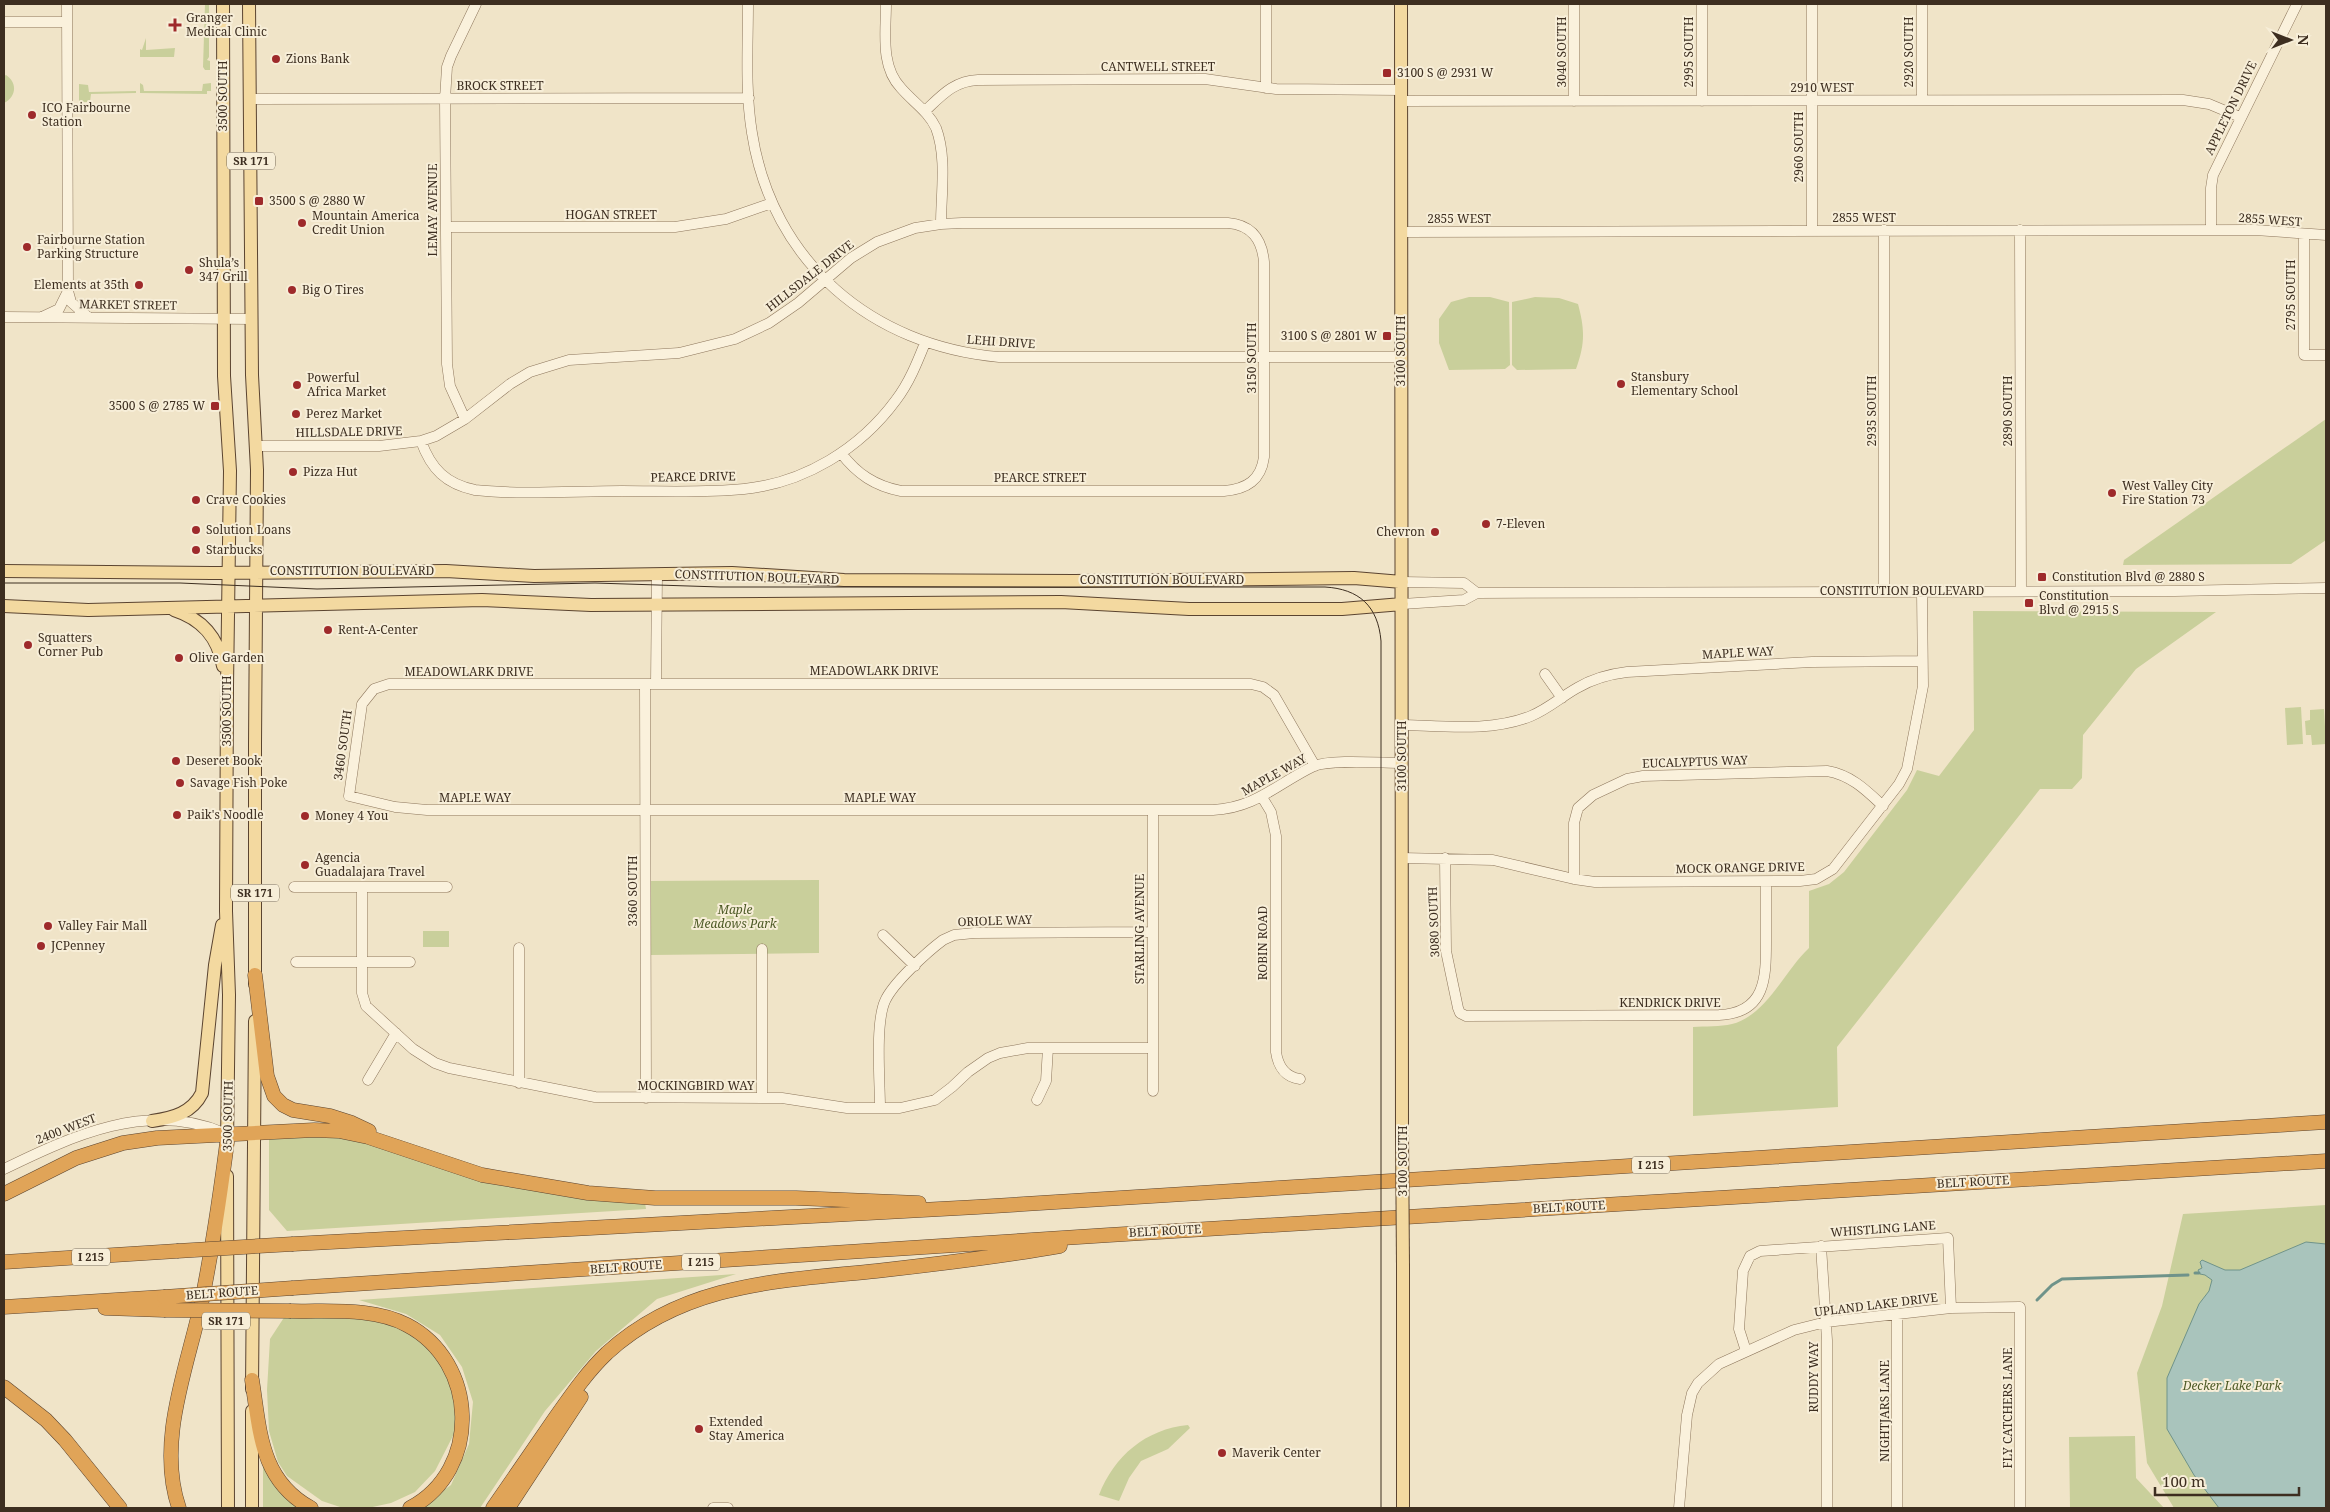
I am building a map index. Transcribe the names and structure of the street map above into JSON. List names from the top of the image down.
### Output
{
  "streets": {
    "highway": ["I 215", "BELT ROUTE"],
    "main road": [
      "3500 SOUTH",
      "SR 171",
      "3100 SOUTH",
      "CONSTITUTION BOULEVARD"
    ],
    "street": [
      "3040 SOUTH",
      "2995 SOUTH",
      "2920 SOUTH",
      "CANTWELL STREET",
      "BROCK STREET",
      "2910 WEST",
      "APPLETON DRIVE",
      "2960 SOUTH",
      "LEMAY AVENUE",
      "HOGAN STREET",
      "2855 WEST",
      "HILLSDALE DRIVE",
      "2795 SOUTH",
      "MARKET STREET",
      "LEHI DRIVE",
      "3150 SOUTH",
      "2935 SOUTH",
      "2890 SOUTH",
      "PEARCE DRIVE",
      "PEARCE STREET",
      "MAPLE WAY",
      "MEADOWLARK DRIVE",
      "3460 SOUTH",
      "EUCALYPTUS WAY",
      "MOCK ORANGE DRIVE",
      "3360 SOUTH",
      "ORIOLE WAY",
      "3080 SOUTH",
      "STARLING AVENUE",
      "ROBIN ROAD",
      "KENDRICK DRIVE",
      "MOCKINGBIRD WAY",
      "2400 WEST",
      "WHISTLING LANE",
      "UPLAND LAKE DRIVE",
      "RUDDY WAY",
      "FLY CATCHERS LANE",
      "NIGHTJARS LANE"
    ]
  },
  "crossings": [
    ["3040 SOUTH", "2910 WEST"],
    ["2995 SOUTH", "2910 WEST"],
    ["2920 SOUTH", "2910 WEST"],
    ["CANTWELL STREET", "2910 WEST"],
    ["CANTWELL STREET", "3100 SOUTH"],
    ["BROCK STREET", "SR 171"],
    ["BROCK STREET", "LEMAY AVENUE"],
    ["BROCK STREET", "LEHI DRIVE"],
    ["2910 WEST", "APPLETON DRIVE"],
    ["2910 WEST", "2960 SOUTH"],
    ["2910 WEST", "3100 SOUTH"],
    ["3500 SOUTH", "MARKET STREET"],
    ["3500 SOUTH", "CONSTITUTION BOULEVARD"],
    ["3500 SOUTH", "2400 WEST"],
    ["APPLETON DRIVE", "2855 WEST"],
    ["2960 SOUTH", "2855 WEST"],
    ["SR 171", "HILLSDALE DRIVE"],
    ["SR 171", "MARKET STREET"],
    ["SR 171", "CONSTITUTION BOULEVARD"],
    ["LEMAY AVENUE", "HOGAN STREET"],
    ["LEMAY AVENUE", "HILLSDALE DRIVE"],
    ["HOGAN STREET", "LEHI DRIVE"],
    ["2855 WEST", "2795 SOUTH"],
    ["2855 WEST", "3100 SOUTH"],
    ["2855 WEST", "2935 SOUTH"],
    ["2855 WEST", "2890 SOUTH"],
    ["HILLSDALE DRIVE", "LEHI DRIVE"],
    ["HILLSDALE DRIVE", "3150 SOUTH"],
    ["HILLSDALE DRIVE", "PEARCE DRIVE"],
    ["LEHI DRIVE", "3100 SOUTH"],
    ["LEHI DRIVE", "3150 SOUTH"],
    ["LEHI DRIVE", "PEARCE DRIVE"],
    ["3100 SOUTH", "CONSTITUTION BOULEVARD"],
    ["3100 SOUTH", "MAPLE WAY"],
    ["3100 SOUTH", "MOCK ORANGE DRIVE"],
    ["3150 SOUTH", "PEARCE STREET"],
    ["2935 SOUTH", "CONSTITUTION BOULEVARD"],
    ["2890 SOUTH", "CONSTITUTION BOULEVARD"],
    ["PEARCE DRIVE", "PEARCE STREET"],
    ["CONSTITUTION BOULEVARD", "MOCK ORANGE DRIVE"],
    ["MAPLE WAY", "MEADOWLARK DRIVE"],
    ["MAPLE WAY", "3460 SOUTH"],
    ["MAPLE WAY", "MOCK ORANGE DRIVE"],
    ["MAPLE WAY", "3360 SOUTH"],
    ["MAPLE WAY", "STARLING AVENUE"],
    ["MAPLE WAY", "ROBIN ROAD"],
    ["MEADOWLARK DRIVE", "3460 SOUTH"],
    ["MEADOWLARK DRIVE", "3360 SOUTH"],
    ["EUCALYPTUS WAY", "MOCK ORANGE DRIVE"],
    ["MOCK ORANGE DRIVE", "3080 SOUTH"],
    ["MOCK ORANGE DRIVE", "KENDRICK DRIVE"],
    ["3360 SOUTH", "MOCKINGBIRD WAY"],
    ["ORIOLE WAY", "STARLING AVENUE"],
    ["ORIOLE WAY", "MOCKINGBIRD WAY"],
    ["3080 SOUTH", "KENDRICK DRIVE"],
    ["STARLING AVENUE", "MOCKINGBIRD WAY"],
    ["WHISTLING LANE", "UPLAND LAKE DRIVE"],
    ["WHISTLING LANE", "RUDDY WAY"],
    ["UPLAND LAKE DRIVE", "RUDDY WAY"],
    ["UPLAND LAKE DRIVE", "FLY CATCHERS LANE"],
    ["UPLAND LAKE DRIVE", "NIGHTJARS LANE"]
  ],
  "parks": ["Maple Meadows Park", "Decker Lake Park"],
  "places": {
    "health": ["Granger Medical Clinic"],
    "other": [
      "Zions Bank",
      "ICO Fairbourne Station",
      "Mountain America Credit Union",
      "Fairbourne Station Parking Structure",
      "Shula’s 347 Grill",
      "Elements at 35th",
      "Big O Tires",
      "Stansbury Elementary School",
      "Powerful Africa Market",
      "Perez Market",
      "Pizza Hut",
      "West Valley City Fire Station 73",
      "Crave Cookies",
      "7-Eleven",
      "Solution Loans",
      "Chevron",
      "Starbucks",
      "Rent-A-Center",
      "Squatters Corner Pub",
      "Olive Garden",
      "Deseret Book",
      "Savage Fish Poke",
      "Paik's Noodle",
      "Money 4 You",
      "Agencia Guadalajara Travel",
      "Valley Fair Mall",
      "JCPenney",
      "Extended Stay America",
      "Maverik Center"
    ],
    "transit": [
      "3100 S @ 2931 W",
      "3500 S @ 2880 W",
      "3100 S @ 2801 W",
      "3500 S @ 2785 W",
      "Constitution Blvd @ 2880 S",
      "Constitution Blvd @ 2915 S"
    ]
  },
  "scale_bar": "100 m",
  "north": "right"
}
